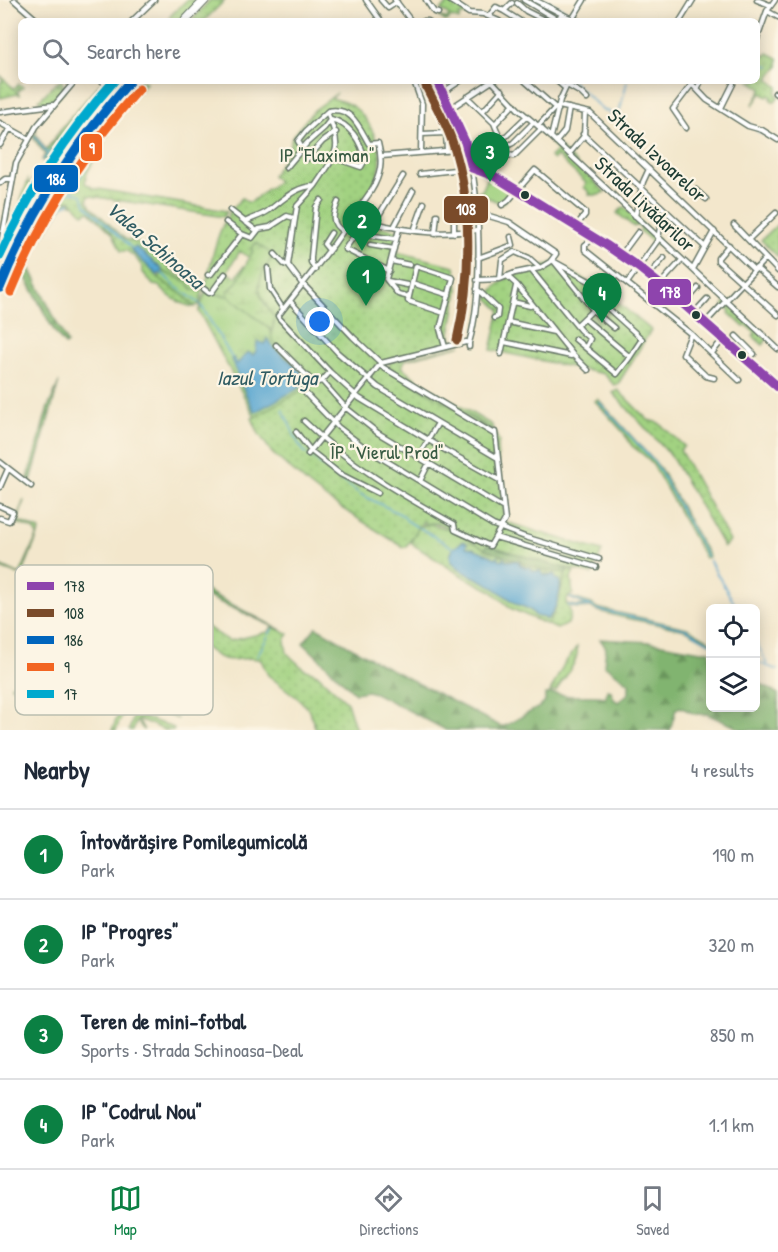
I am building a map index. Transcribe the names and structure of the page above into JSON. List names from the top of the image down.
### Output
{
  "streets": {
    "street": ["Strada Izvoarelor", "Strada Livădarilor"]
  },
  "water": ["Valea Schinoasa", "Iazul Tortuga"],
  "parks": ["IP \"Flaximan\"", "ÎP \"Vierul Prod\""],
  "lines": [
    "transit line 178",
    "transit line 186",
    "transit line 17",
    "transit line 108",
    "transit line 9"
  ],
  "legend": [
    "178",
    "108",
    "186",
    "9",
    "17"
  ],
  "page": {
    "search": "Search here",
    "pins": [
      "3",
      "2",
      "1",
      "4"
    ],
    "heading": ["Nearby", "4 results"],
    "list": [
      {
        "mark": "1",
        "name": "Întovărășire Pomilegumicolă",
        "note": "Park",
        "value": "190 m"
      },
      {
        "mark": "2",
        "name": "IP \"Progres\"",
        "note": "Park",
        "value": "320 m"
      },
      {
        "mark": "3",
        "name": "Teren de mini-fotbal",
        "note": "Sports · Strada Schinoasa-Deal",
        "value": "850 m"
      },
      {
        "mark": "4",
        "name": "IP \"Codrul Nou\"",
        "note": "Park",
        "value": "1.1 km"
      }
    ],
    "nav": ["Map", "Directions", "Saved"]
  }
}
